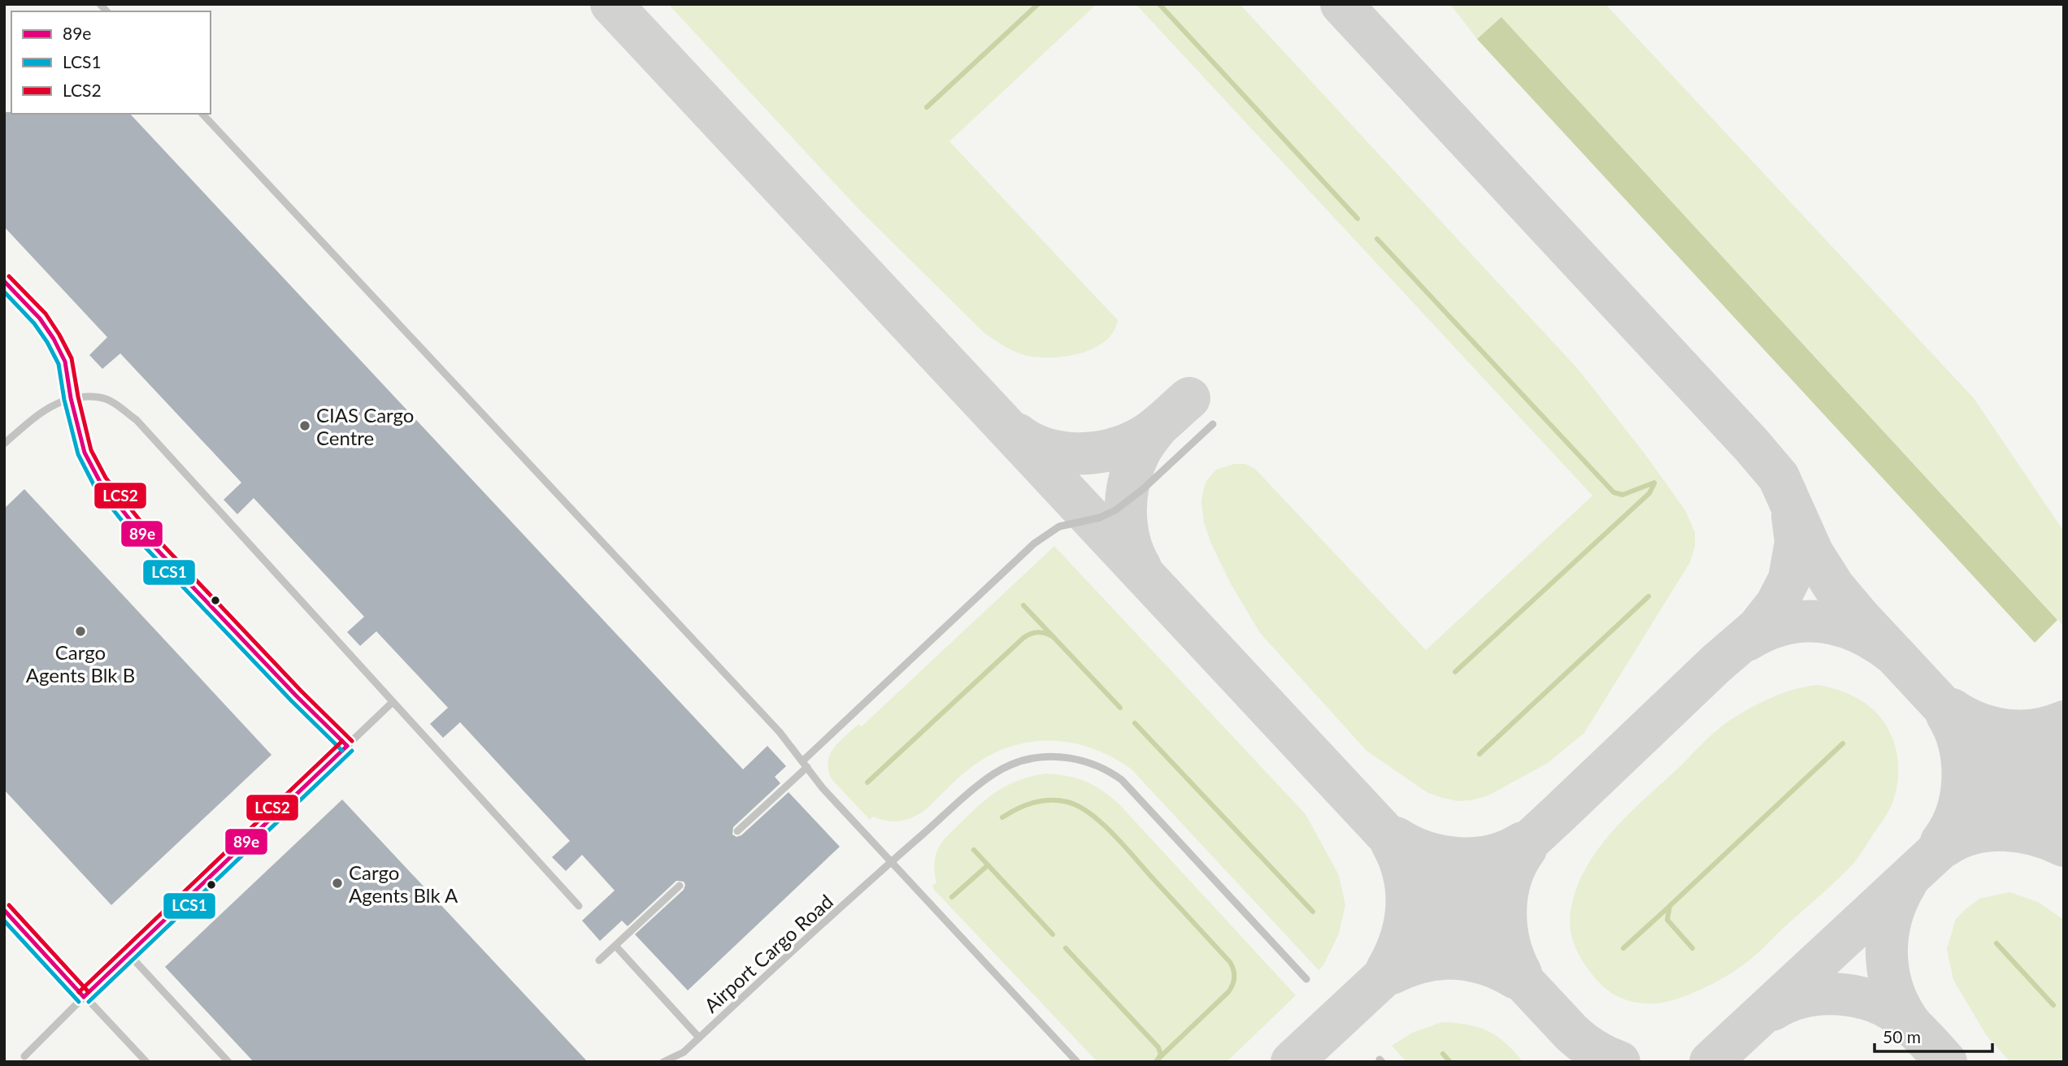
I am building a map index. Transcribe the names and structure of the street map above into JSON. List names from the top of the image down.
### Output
{
  "streets": {
    "lane": ["Airport Cargo Road"]
  },
  "places": ["CIAS Cargo Centre", "Cargo Agents Blk B", "Cargo Agents Blk A"],
  "lines": ["transit line LCS2", "transit line 89e", "transit line LCS1"],
  "legend": ["89e", "LCS1", "LCS2"],
  "scale_bar": "50 m"
}
